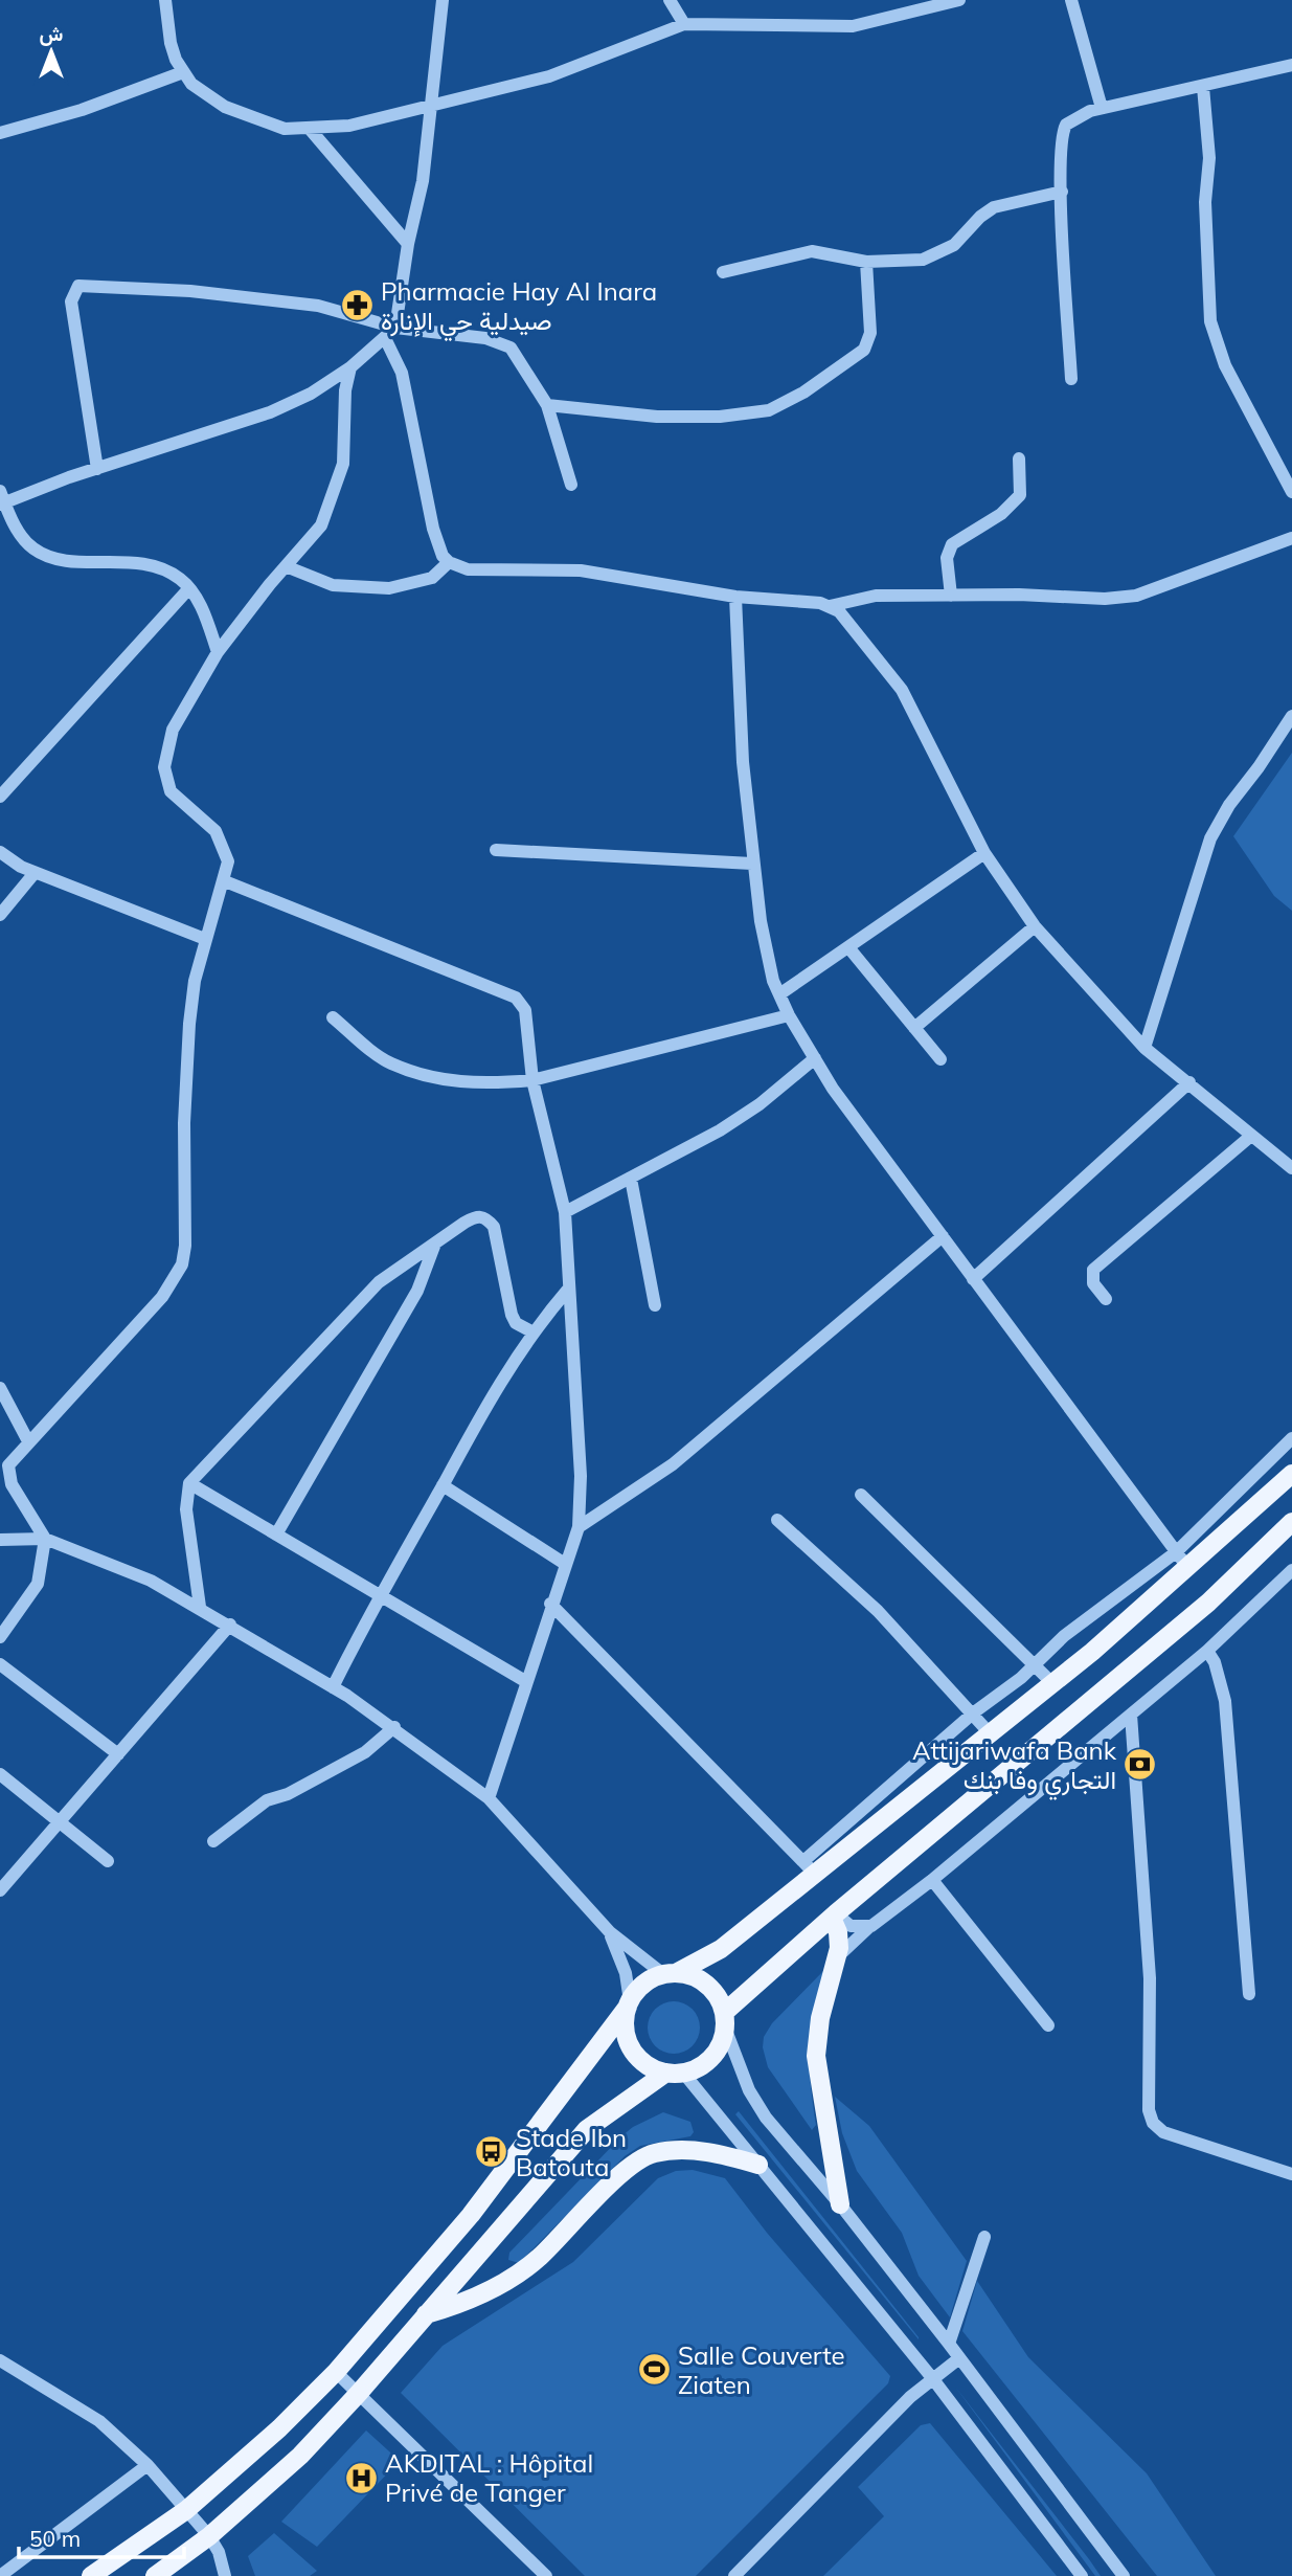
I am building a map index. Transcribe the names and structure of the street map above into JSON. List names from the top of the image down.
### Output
{
  "places": {
    "pharmacy": ["Pharmacie Hay Al Inara صيدلية حي الإنارة"],
    "bank": ["Attijariwafa Bank التجاري وفا بنك"],
    "bus stop": ["Stade Ibn Batouta"],
    "sports": ["Salle Couverte Ziaten"],
    "hospital": ["AKDITAL : Hôpital Privé de Tanger"]
  },
  "scale_bar": "50 m",
  "north": "top"
}
